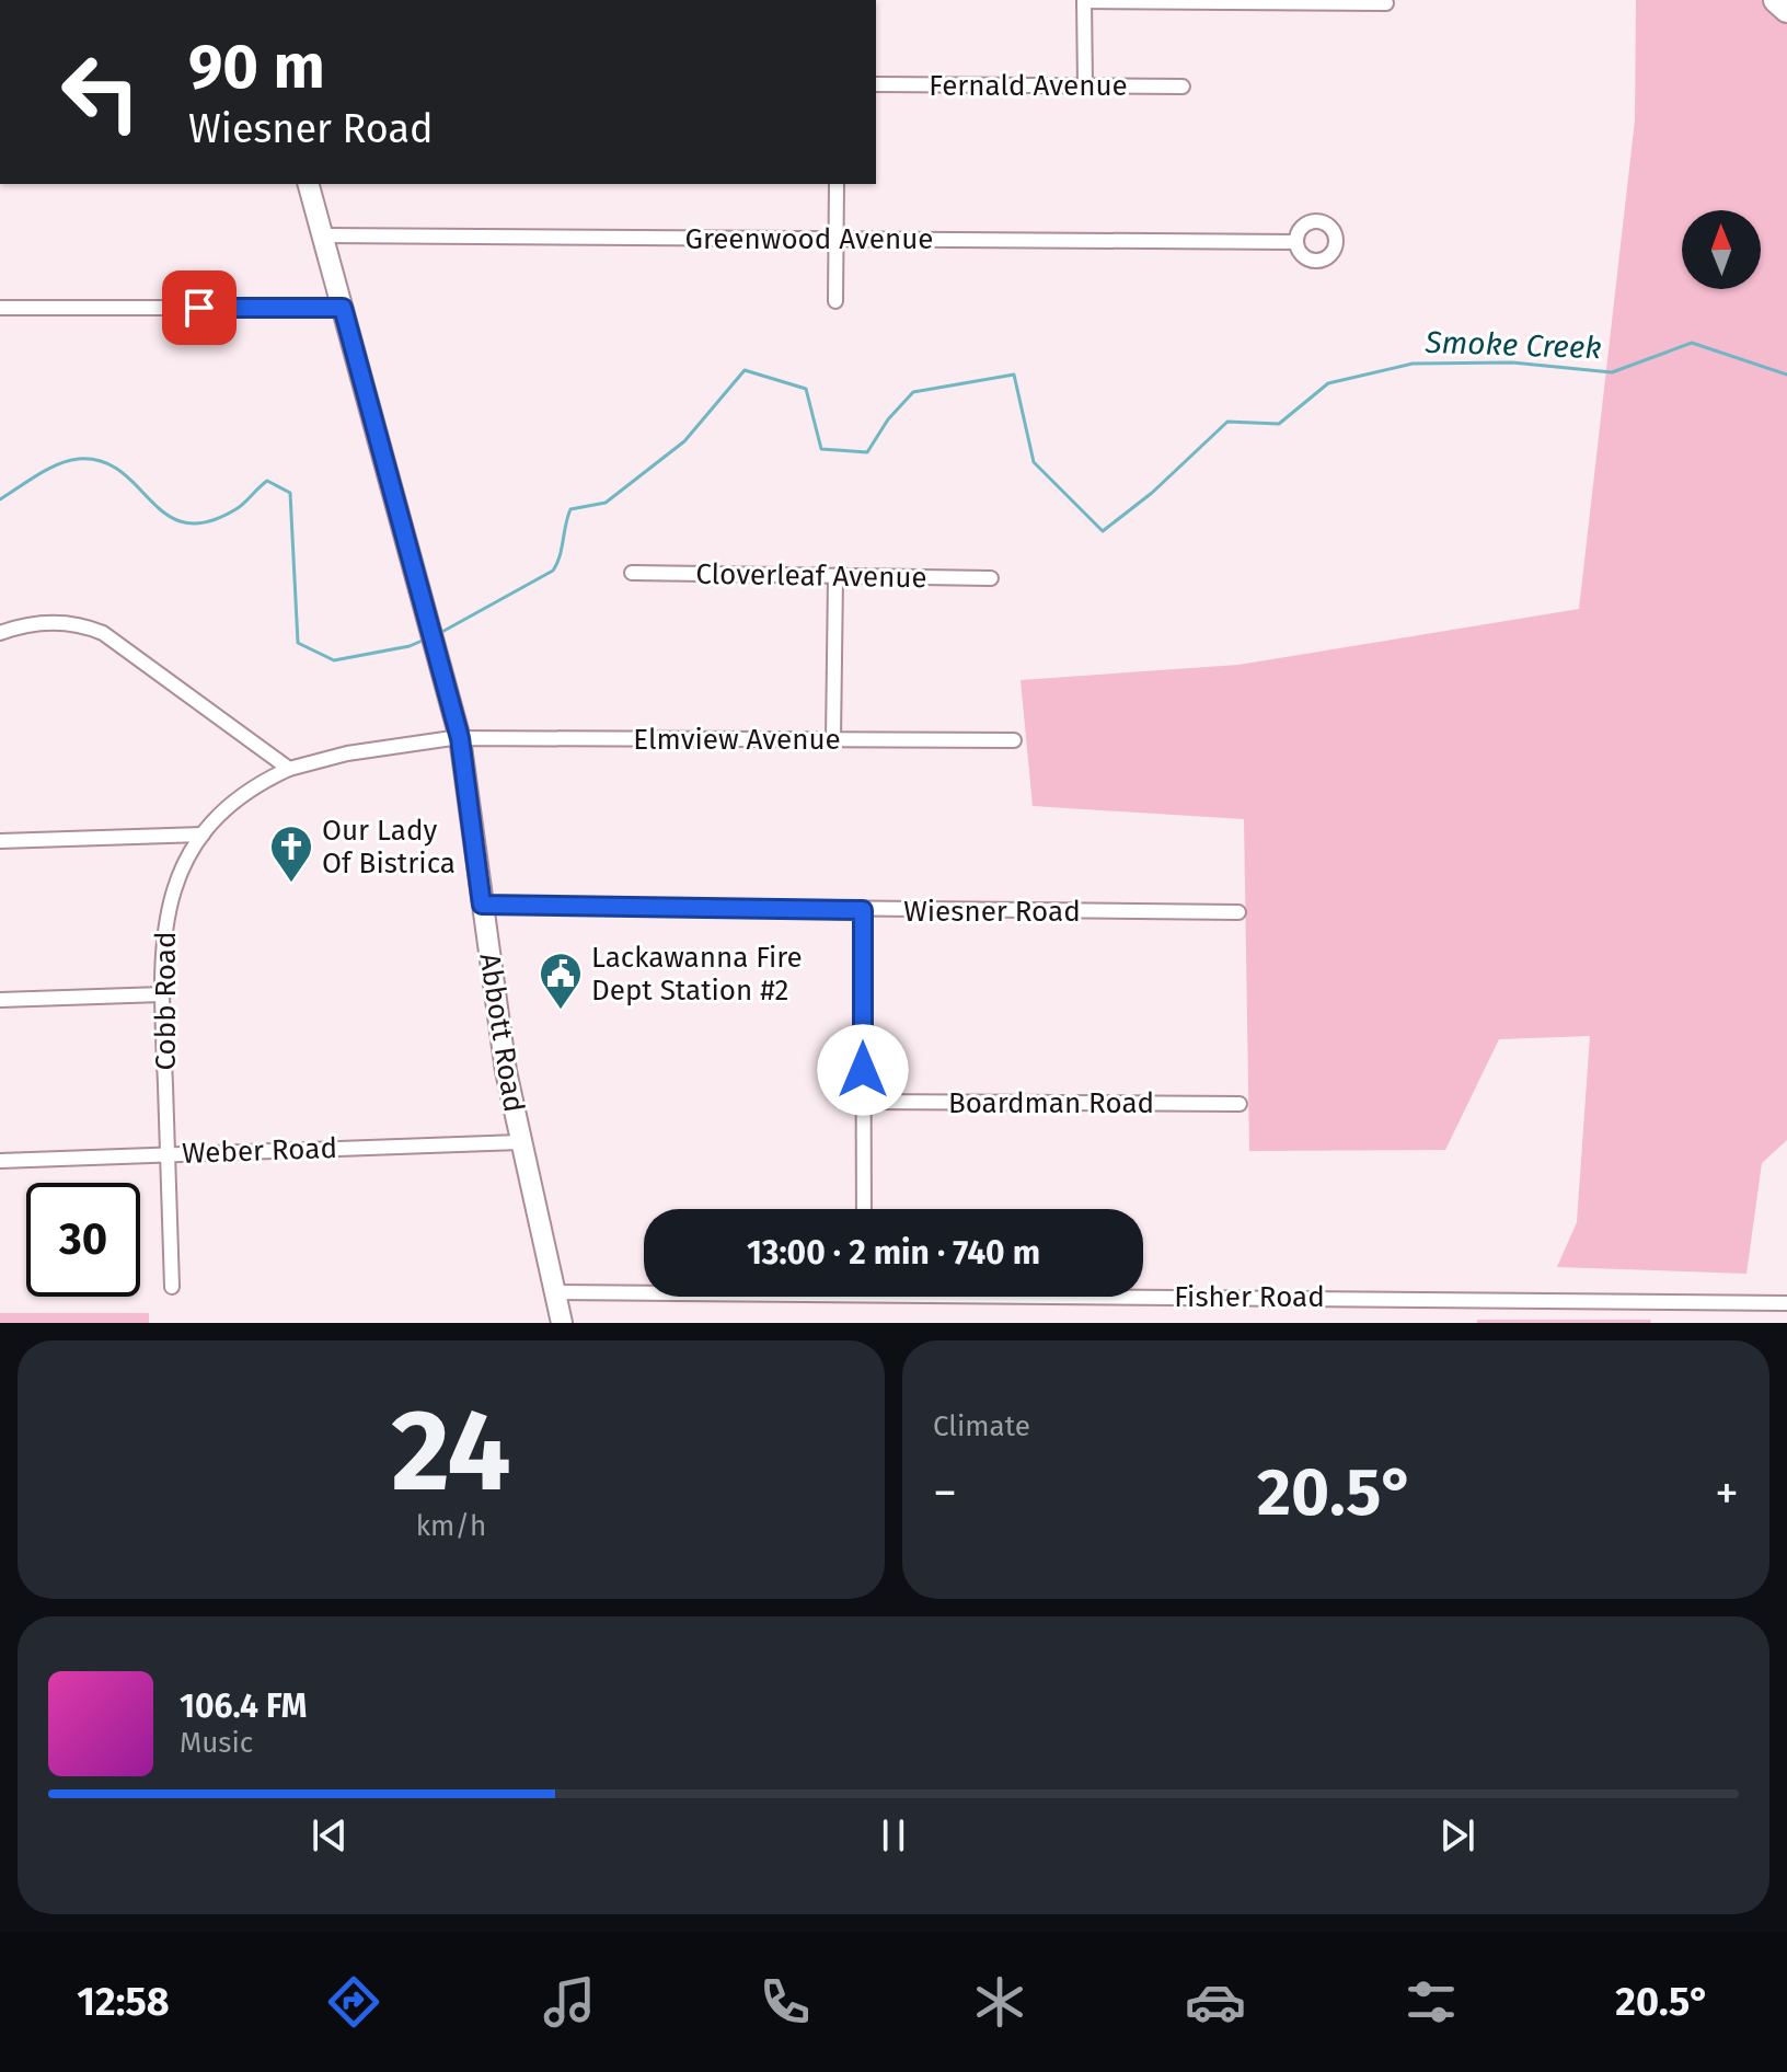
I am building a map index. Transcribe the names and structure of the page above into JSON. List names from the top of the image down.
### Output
{
  "streets": {
    "street": [
      "Fernald Avenue",
      "Greenwood Avenue",
      "Cloverleaf Avenue",
      "Elmview Avenue",
      "Wiesner Road",
      "Cobb Road",
      "Abbott Road",
      "Boardman Road",
      "Weber Road",
      "Fisher Road"
    ]
  },
  "crossings": [
    ["Greenwood Avenue", "Abbott Road"],
    ["Elmview Avenue", "Cobb Road"],
    ["Elmview Avenue", "Abbott Road"],
    ["Wiesner Road", "Abbott Road"],
    ["Cobb Road", "Weber Road"],
    ["Abbott Road", "Weber Road"],
    ["Abbott Road", "Fisher Road"]
  ],
  "water": ["Smoke Creek"],
  "places": {
    "church": ["Our Lady Of Bistrica"],
    "public building": ["Lackawanna Fire Dept Station #2"]
  },
  "north": "top",
  "page": {
    "turn": ["90 m", "Wiesner Road"],
    "limit": "30",
    "trip": "13:00 · 2 min · 740 m",
    "tile": [
      ["24", "km/h"],
      "Climate"
    ],
    "heat": ["−", "20.5°", "+"],
    "song": ["106.4 FM", "Music"],
    "tabs": ["12:58", "20.5°"]
  }
}
